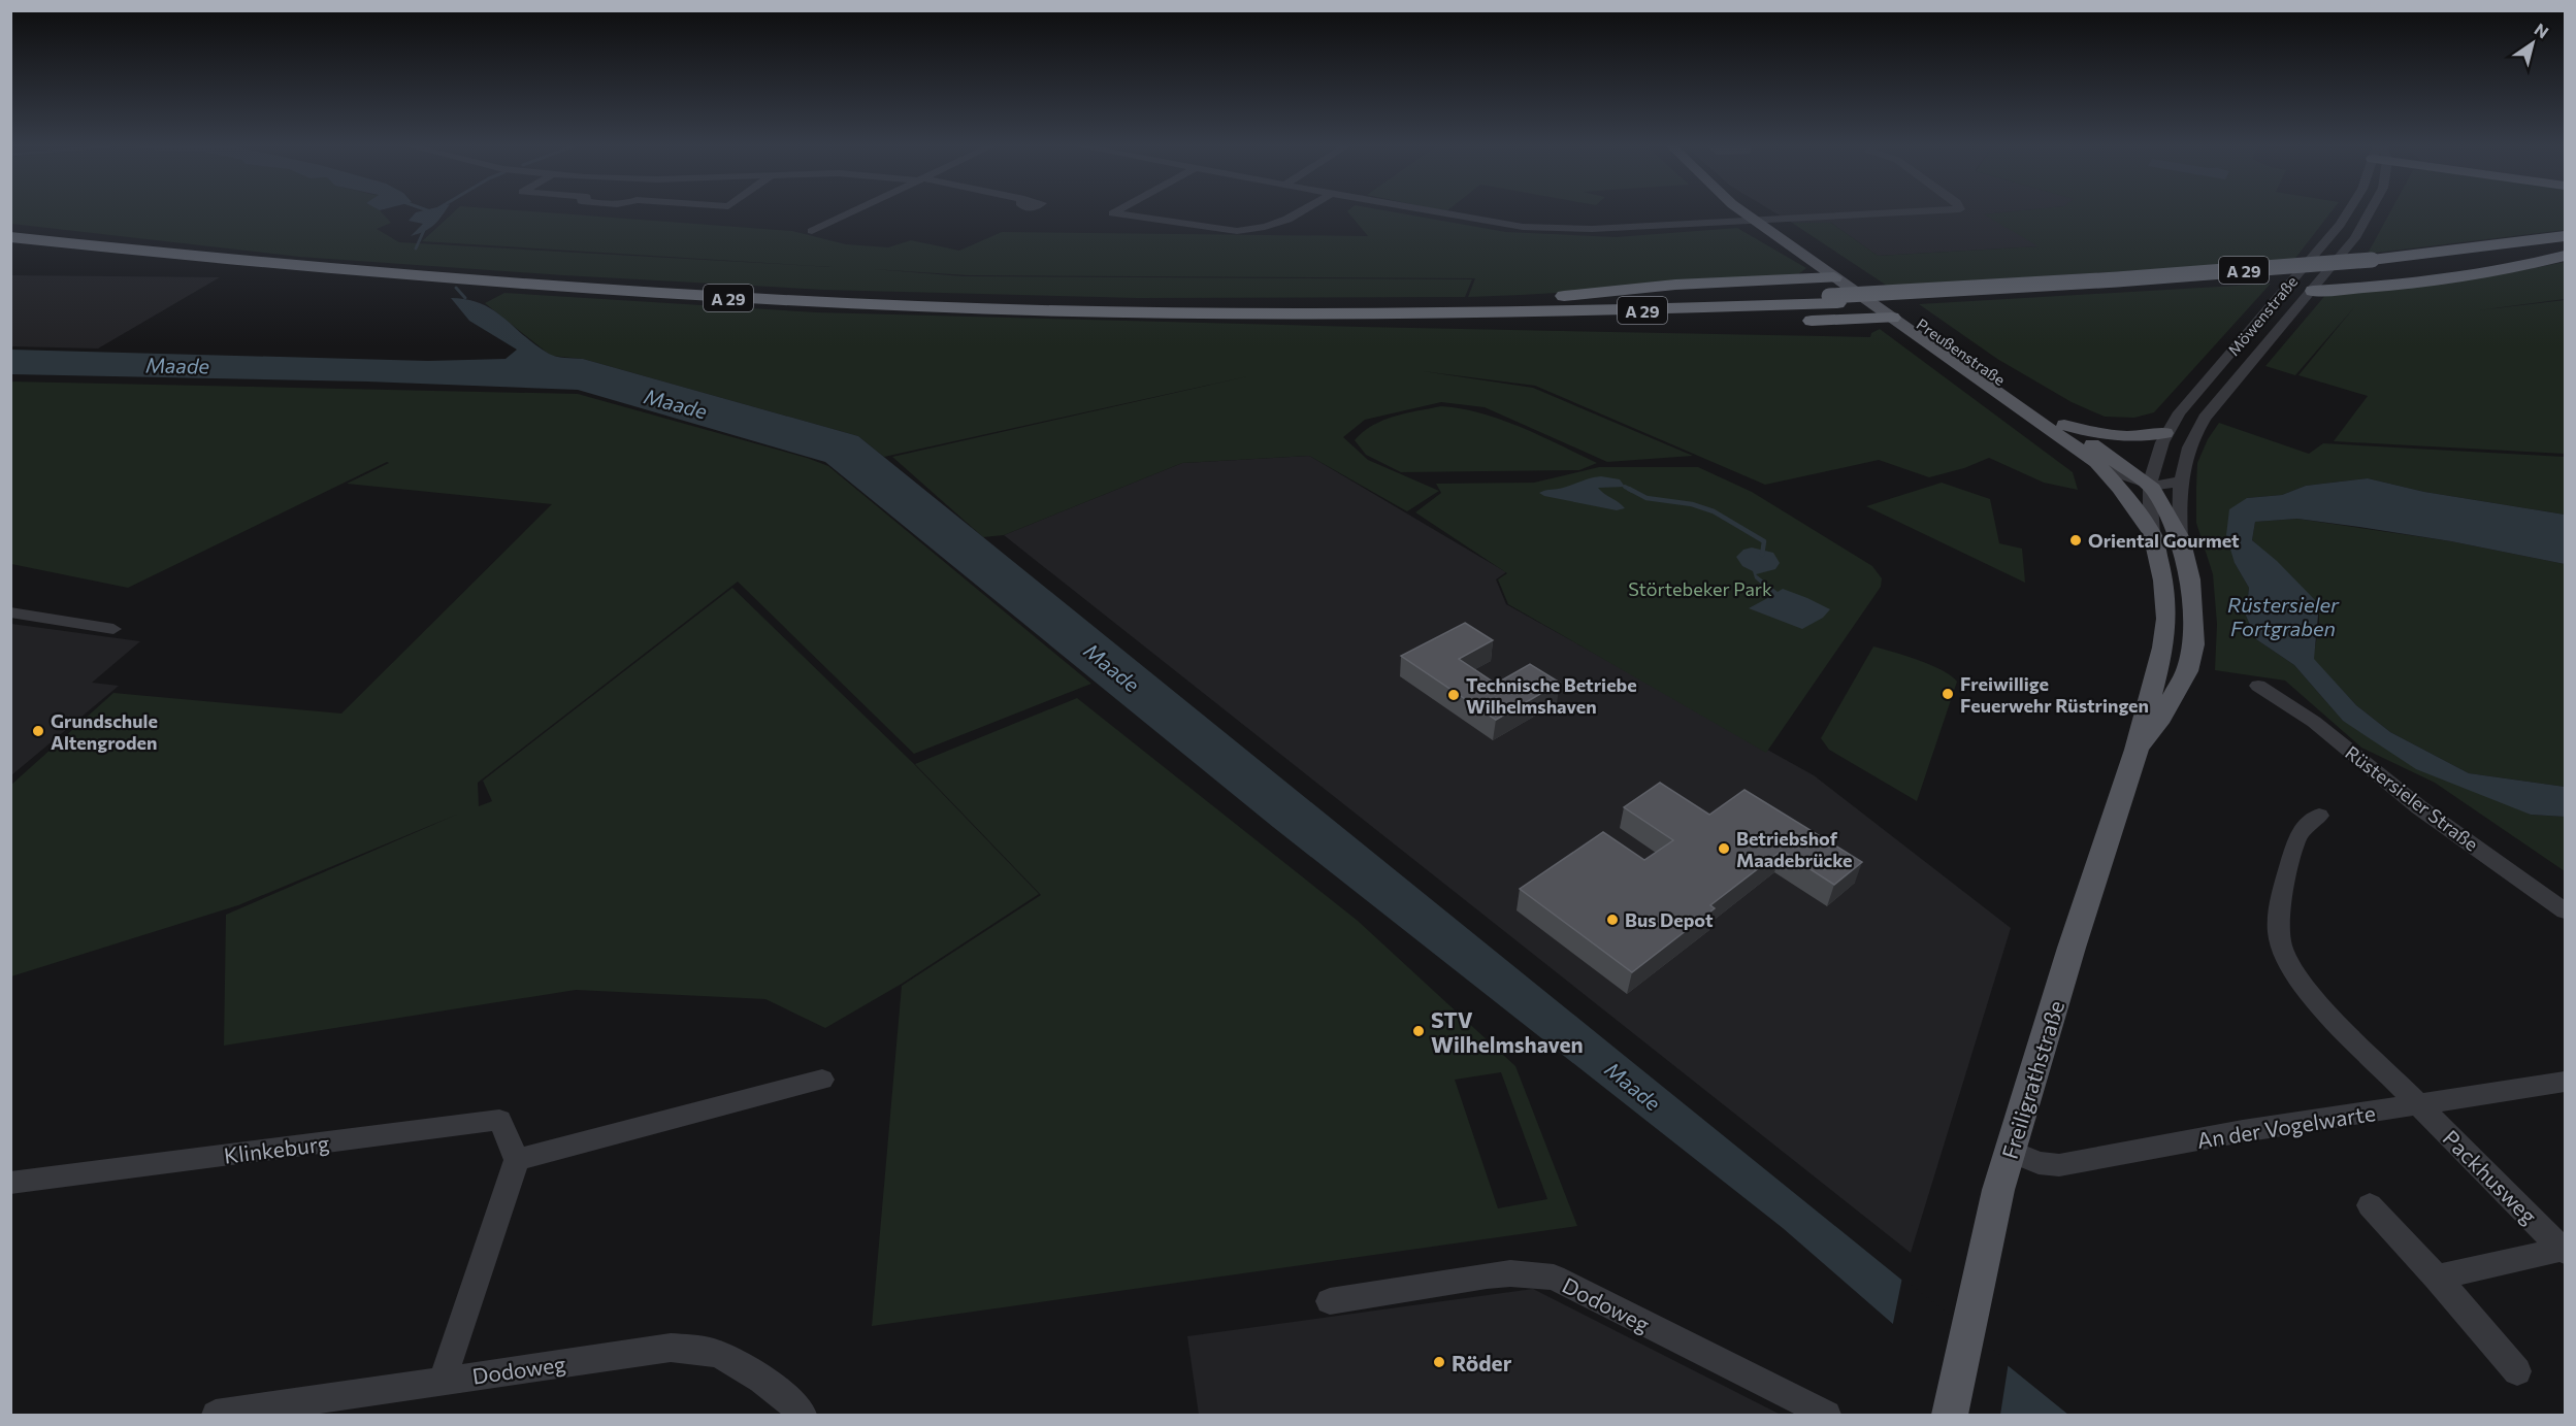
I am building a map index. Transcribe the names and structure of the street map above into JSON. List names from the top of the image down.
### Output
{
  "streets": {
    "highway": ["A 29"],
    "main road": ["Preußenstraße", "Freiligrathstraße"],
    "street": [
      "Möwenstraße",
      "Rüstersieler Straße",
      "An der Vogelwarte",
      "Klinkeburg",
      "Packhusweg",
      "Dodoweg"
    ]
  },
  "crossings": [
    ["Möwenstraße", "Preußenstraße"],
    ["Möwenstraße", "Freiligrathstraße"],
    ["Preußenstraße", "Freiligrathstraße"],
    ["Freiligrathstraße", "An der Vogelwarte"],
    ["An der Vogelwarte", "Packhusweg"]
  ],
  "water": ["Maade", "Rüstersieler Fortgraben"],
  "parks": ["Störtebeker Park"],
  "places": [
    "Oriental Gourmet",
    "Freiwillige Feuerwehr Rüstringen",
    "Technische Betriebe Wilhelmshaven",
    "Grundschule Altengroden",
    "Betriebshof Maadebrücke",
    "Bus Depot",
    "STV Wilhelmshaven",
    "Röder"
  ],
  "north": "top right"
}
